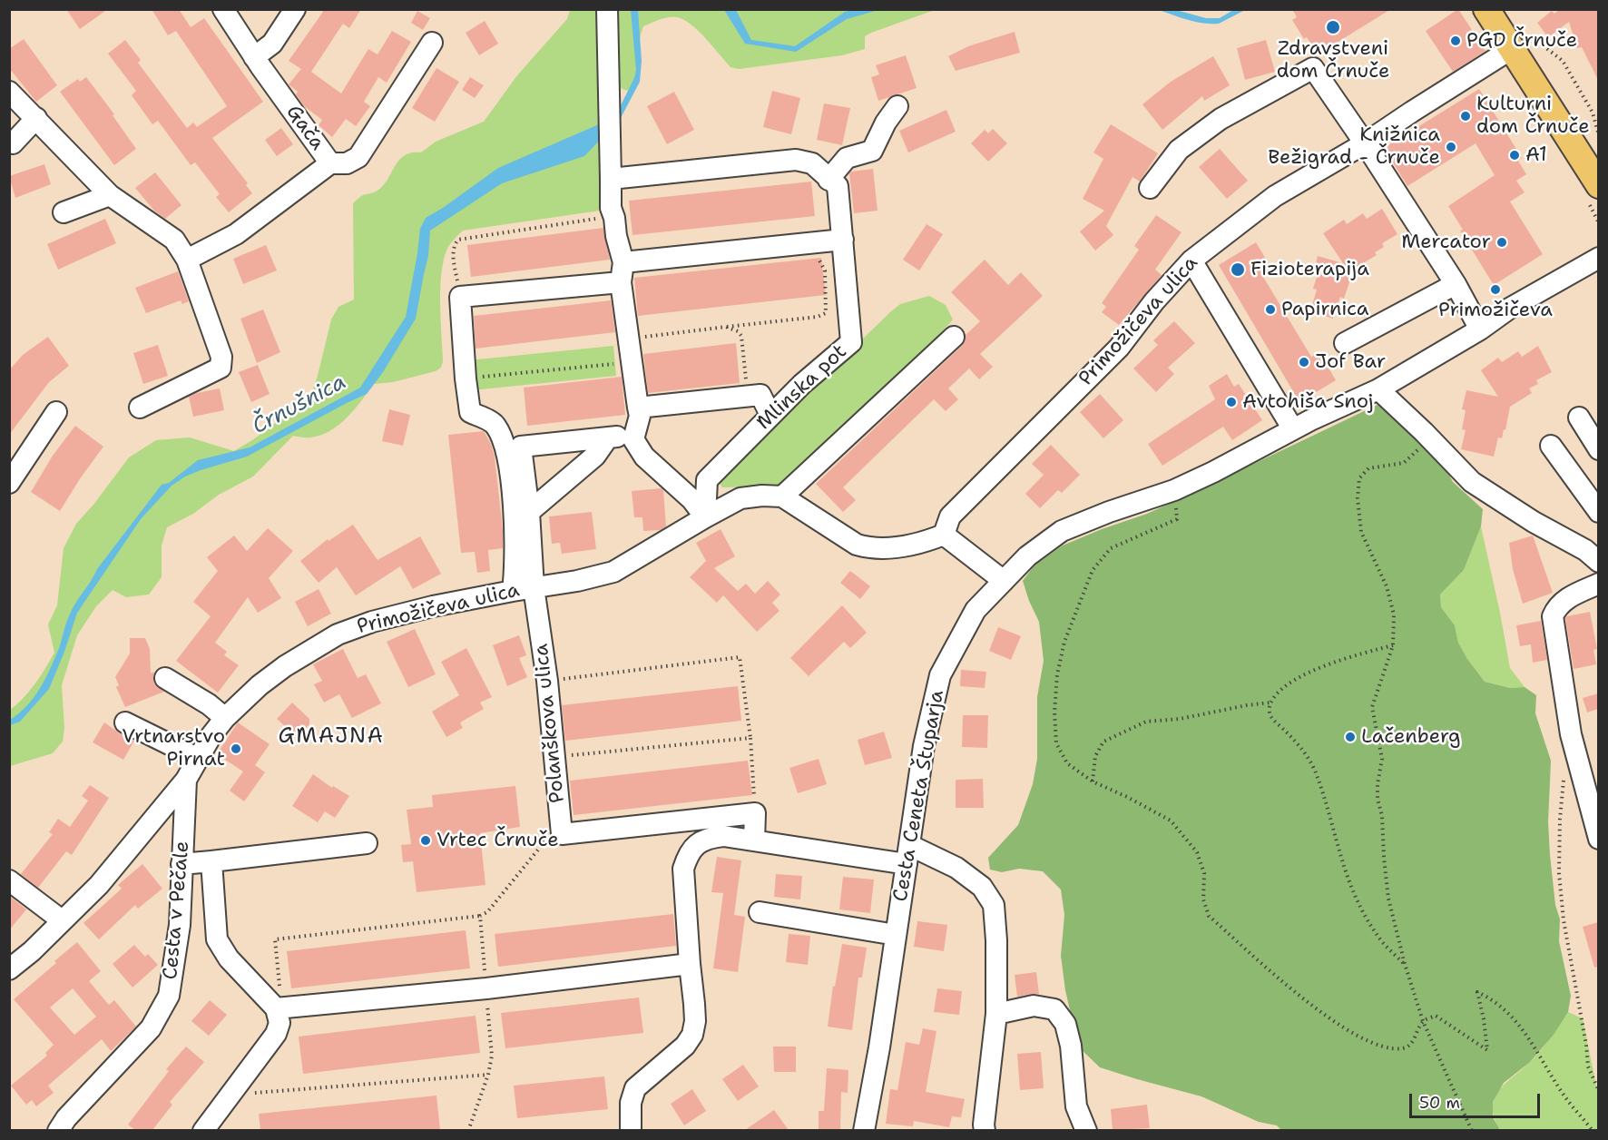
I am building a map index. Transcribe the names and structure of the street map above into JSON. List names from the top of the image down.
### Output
{
  "streets": {
    "street": [
      "Gača",
      "Primožičeva ulica",
      "Mlinska pot",
      "Polanškova ulica",
      "Cesta Ceneta Štuparja",
      "Cesta v Pečale"
    ]
  },
  "crossings": [
    ["Primožičeva ulica", "Mlinska pot"],
    ["Primožičeva ulica", "Polanškova ulica"],
    ["Primožičeva ulica", "Cesta v Pečale"]
  ],
  "districts": ["GMAJNA"],
  "water": ["Črnušnica"],
  "places": [
    "Zdravstveni dom Črnuče",
    "PGD Črnuče",
    "Kulturni dom Črnuče",
    "Knižnica Bežigrad - Črnuče",
    "A1",
    "Mercator",
    "Fizioterapija",
    "Primožičeva",
    "Papirnica",
    "Jof Bar",
    "Avtohiša Snoj",
    "Lačenberg",
    "Vrtnarstvo Pirnat",
    "Vrtec Črnuče"
  ],
  "scale_bar": "50 m"
}
